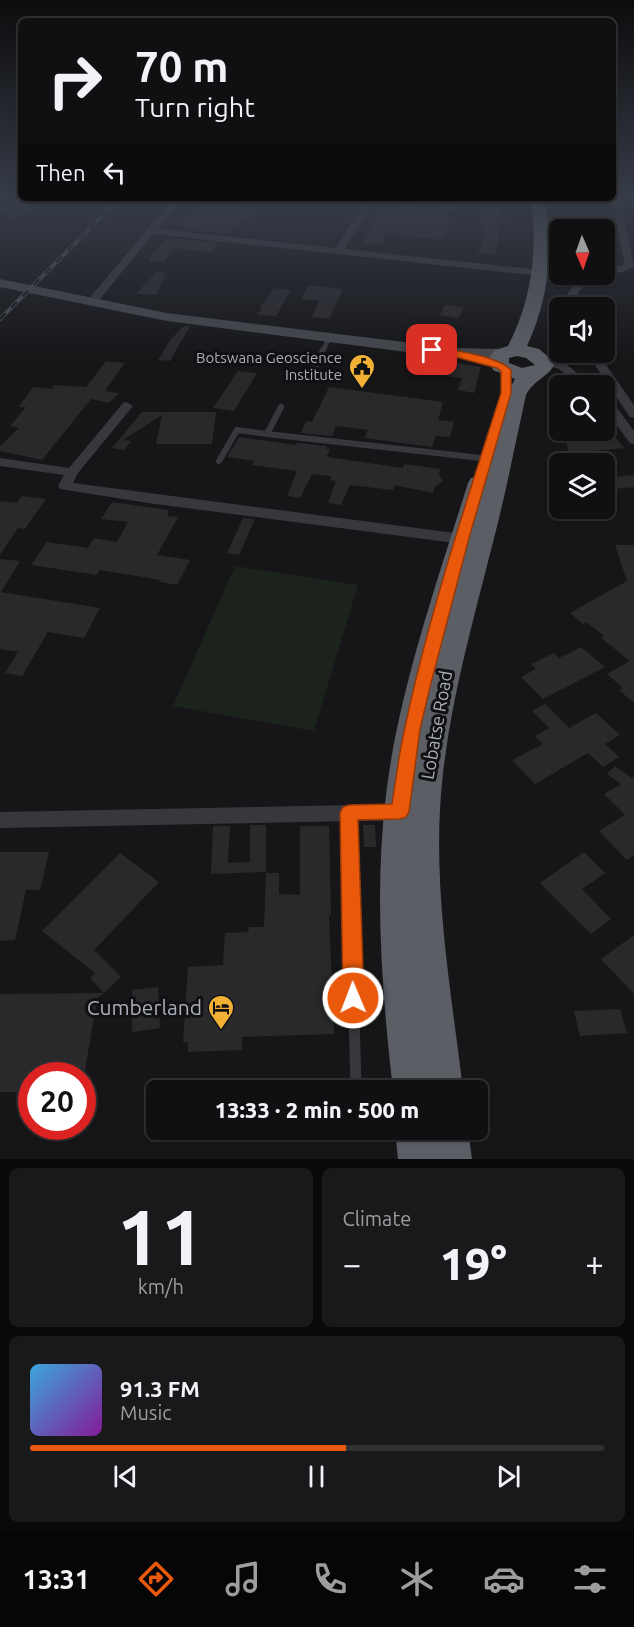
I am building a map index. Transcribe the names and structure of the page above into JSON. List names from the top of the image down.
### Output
{
  "streets": {
    "highway": ["Lobatse Road"]
  },
  "places": {
    "public building": ["Botswana Geoscience Institute"],
    "hotel": ["Cumberland"]
  },
  "north": "bottom",
  "page": {
    "turn": ["70 m", "Turn right"],
    "then": "Then",
    "limit": "20",
    "trip": "13:33 · 2 min · 500 m",
    "tile": [
      ["11", "km/h"],
      "Climate"
    ],
    "heat": ["−", "19°", "+"],
    "song": ["91.3 FM", "Music"],
    "tabs": "13:31"
  }
}
